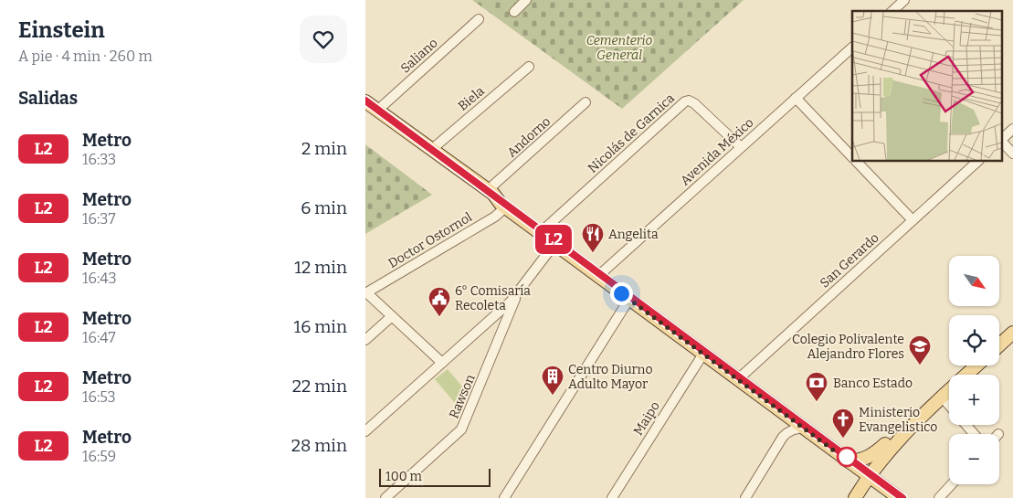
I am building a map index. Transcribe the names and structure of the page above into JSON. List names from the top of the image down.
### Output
{
  "streets": {
    "street": [
      "Saliano",
      "Biela",
      "Nicolás de Garnica",
      "Andorno",
      "Avenida México",
      "Doctor Ostornol",
      "San Gerardo",
      "Rawson",
      "Maipo"
    ]
  },
  "crossings": [
    ["Nicolás de Garnica", "Avenida México"]
  ],
  "parks": ["Cementerio General"],
  "places": {
    "restaurant": ["Angelita"],
    "public building": ["6° Comisaría Recoleta"],
    "school or university": ["Colegio Polivalente Alejandro Flores"],
    "building": ["Centro Diurno Adulto Mayor"],
    "bank": ["Banco Estado"],
    "church": ["Ministerio Evangelistico"]
  },
  "lines": ["metro line L2"],
  "scale_bar": "100 m",
  "north": "bottom right",
  "page": {
    "heading": [
      ["Einstein", "A pie · 4 min · 260 m"],
      "Salidas"
    ],
    "on_map": "L2",
    "list": [
      {
        "mark": "L2",
        "name": "Metro",
        "note": "16:33",
        "value": "2 min"
      },
      {
        "mark": "L2",
        "name": "Metro",
        "note": "16:37",
        "value": "6 min"
      },
      {
        "mark": "L2",
        "name": "Metro",
        "note": "16:43",
        "value": "12 min"
      },
      {
        "mark": "L2",
        "name": "Metro",
        "note": "16:47",
        "value": "16 min"
      },
      {
        "mark": "L2",
        "name": "Metro",
        "note": "16:53",
        "value": "22 min"
      },
      {
        "mark": "L2",
        "name": "Metro",
        "note": "16:59",
        "value": "28 min"
      }
    ],
    "map_buttons": ["+", "−"],
    "scale": "100 m"
  }
}
